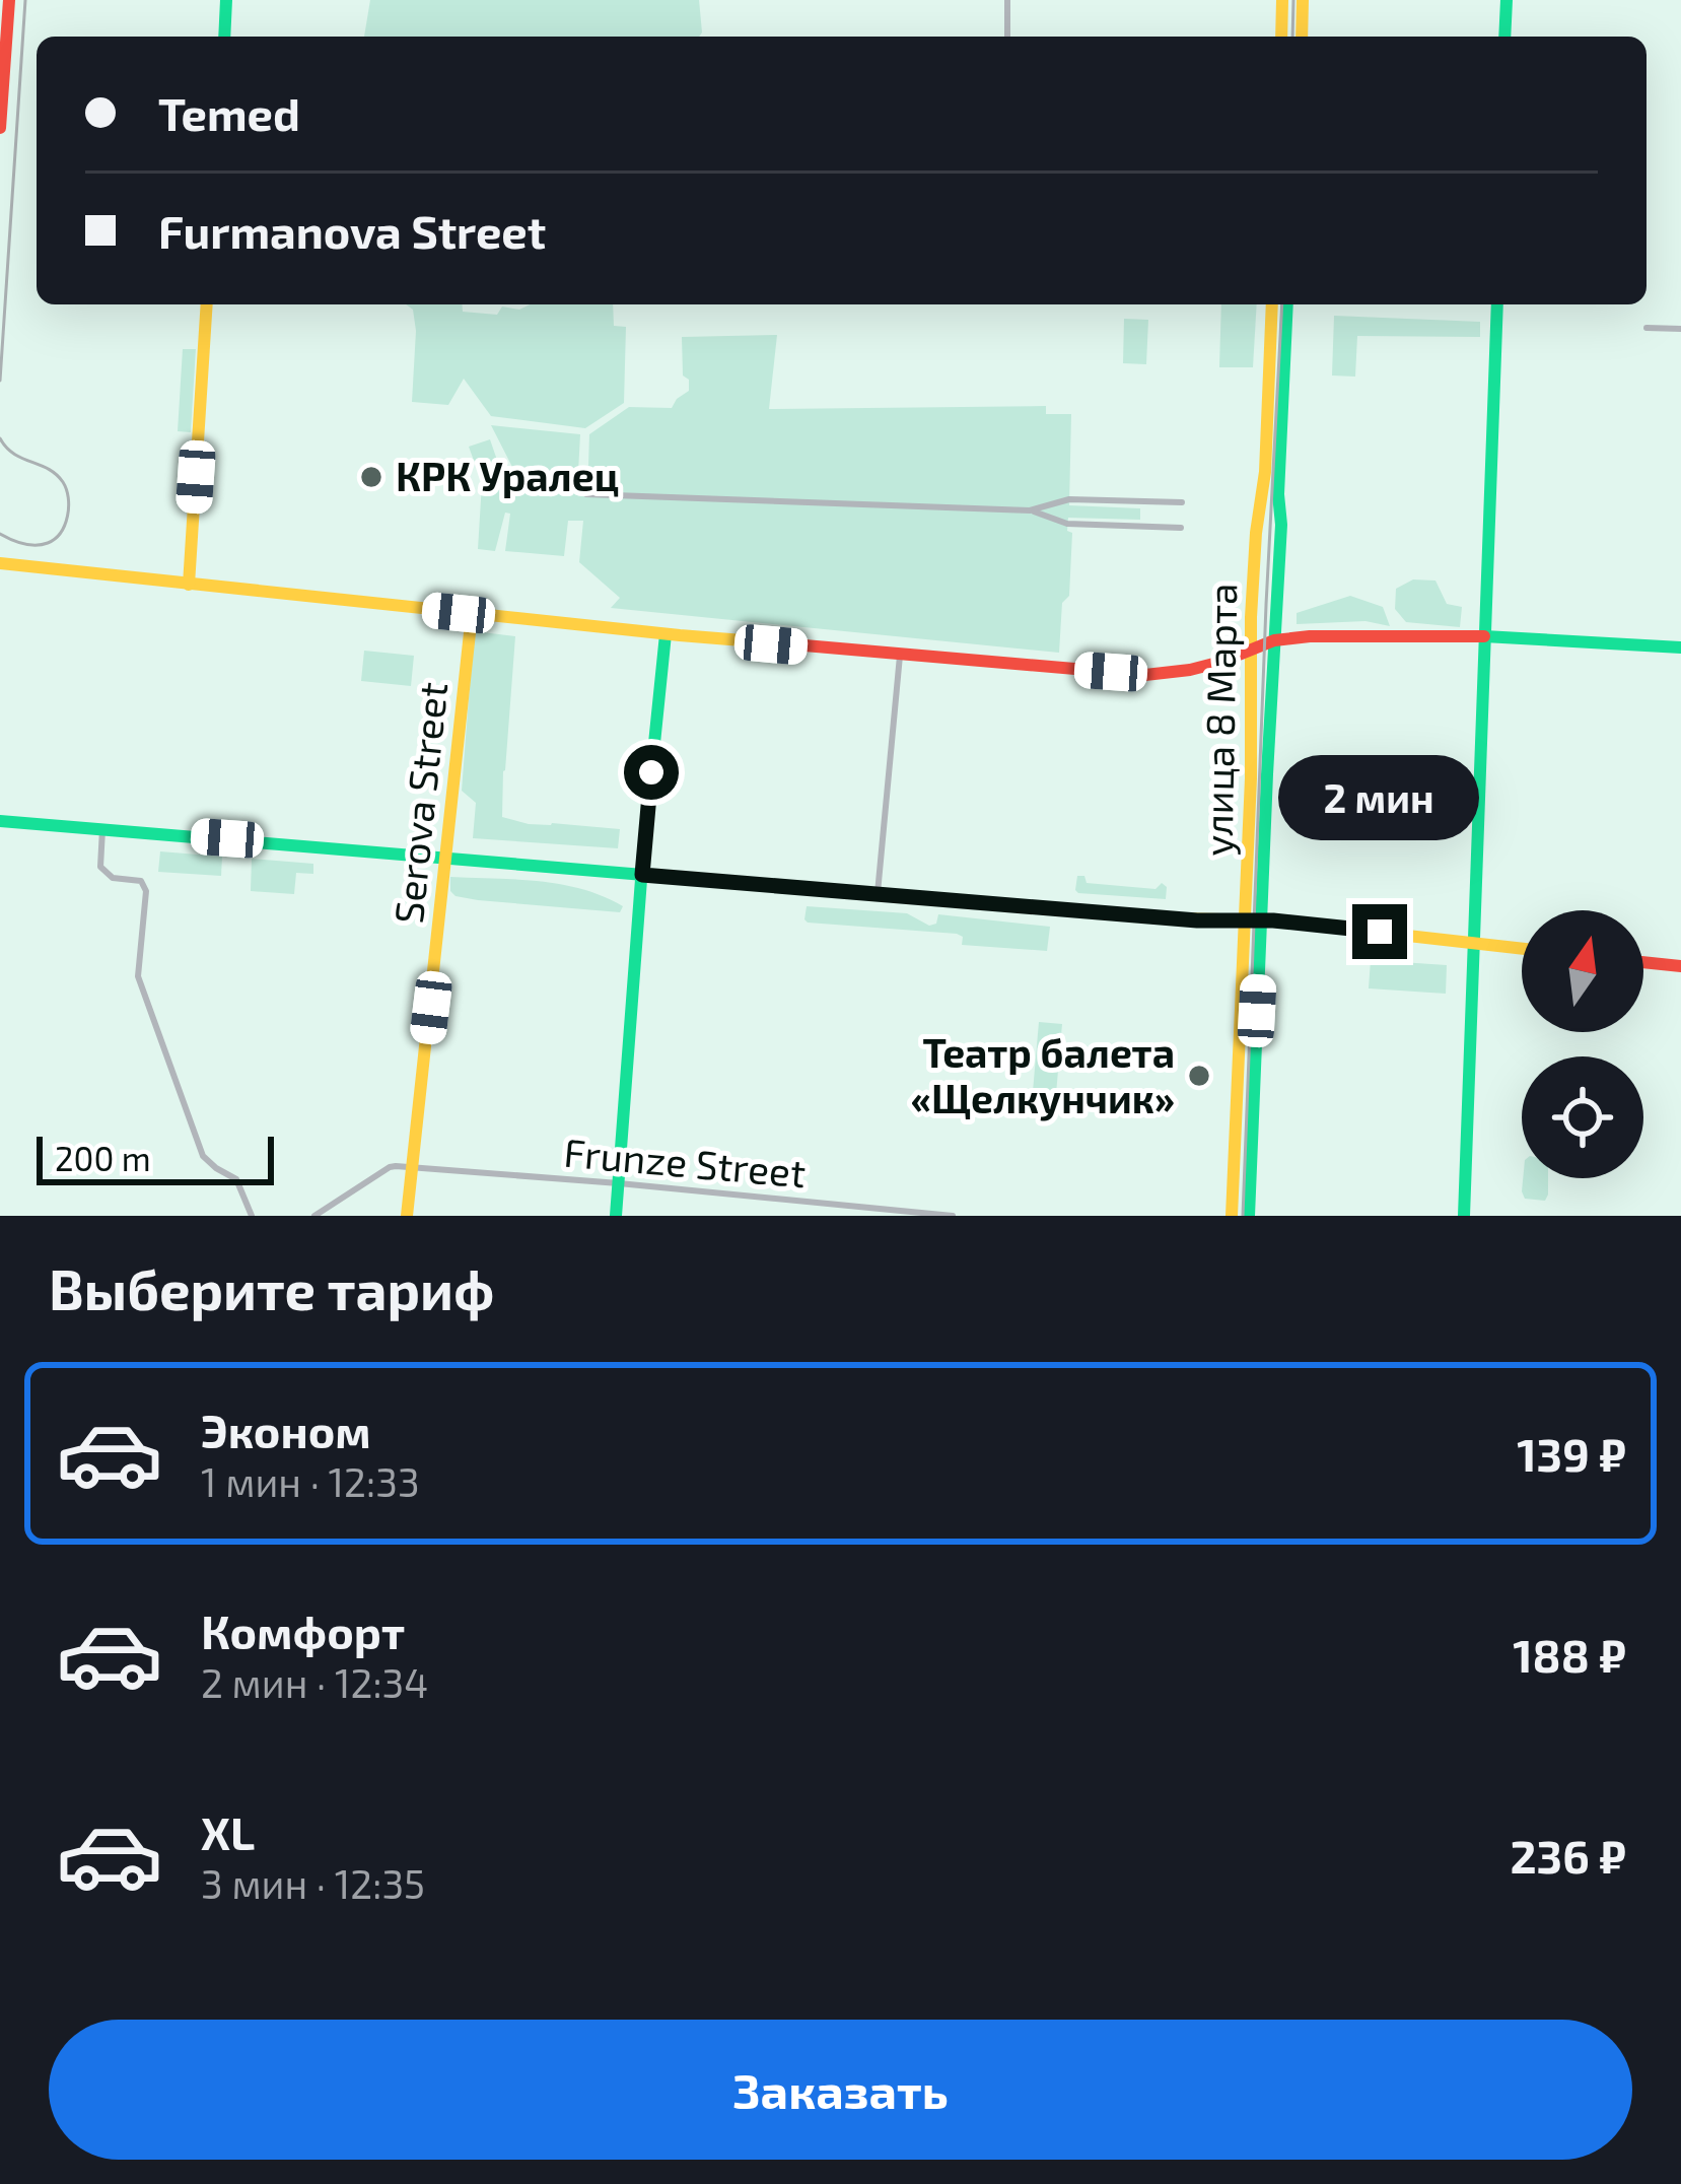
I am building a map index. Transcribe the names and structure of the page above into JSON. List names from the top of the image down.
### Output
{
  "streets": {
    "street": ["улица 8 Марта", "Serova Street", "Frunze Street"]
  },
  "crossings": [
    ["Serova Street", "Frunze Street"]
  ],
  "places": ["КРК Уралец", "Театр балета «Щелкунчик»"],
  "scale_bar": "200 m",
  "north": "top",
  "page": {
    "banner": ["Temed", "Furmanova Street"],
    "bubble": "2 мин",
    "scale": "200 m",
    "heading": "Выберите тариф",
    "list": [
      {
        "name": "Эконом",
        "note": "1 мин · 12:33",
        "value": "139 ₽"
      },
      {
        "name": "Комфорт",
        "note": "2 мин · 12:34",
        "value": "188 ₽"
      },
      {
        "name": "XL",
        "note": "3 мин · 12:35",
        "value": "236 ₽"
      }
    ],
    "buttons": "Заказать"
  }
}
